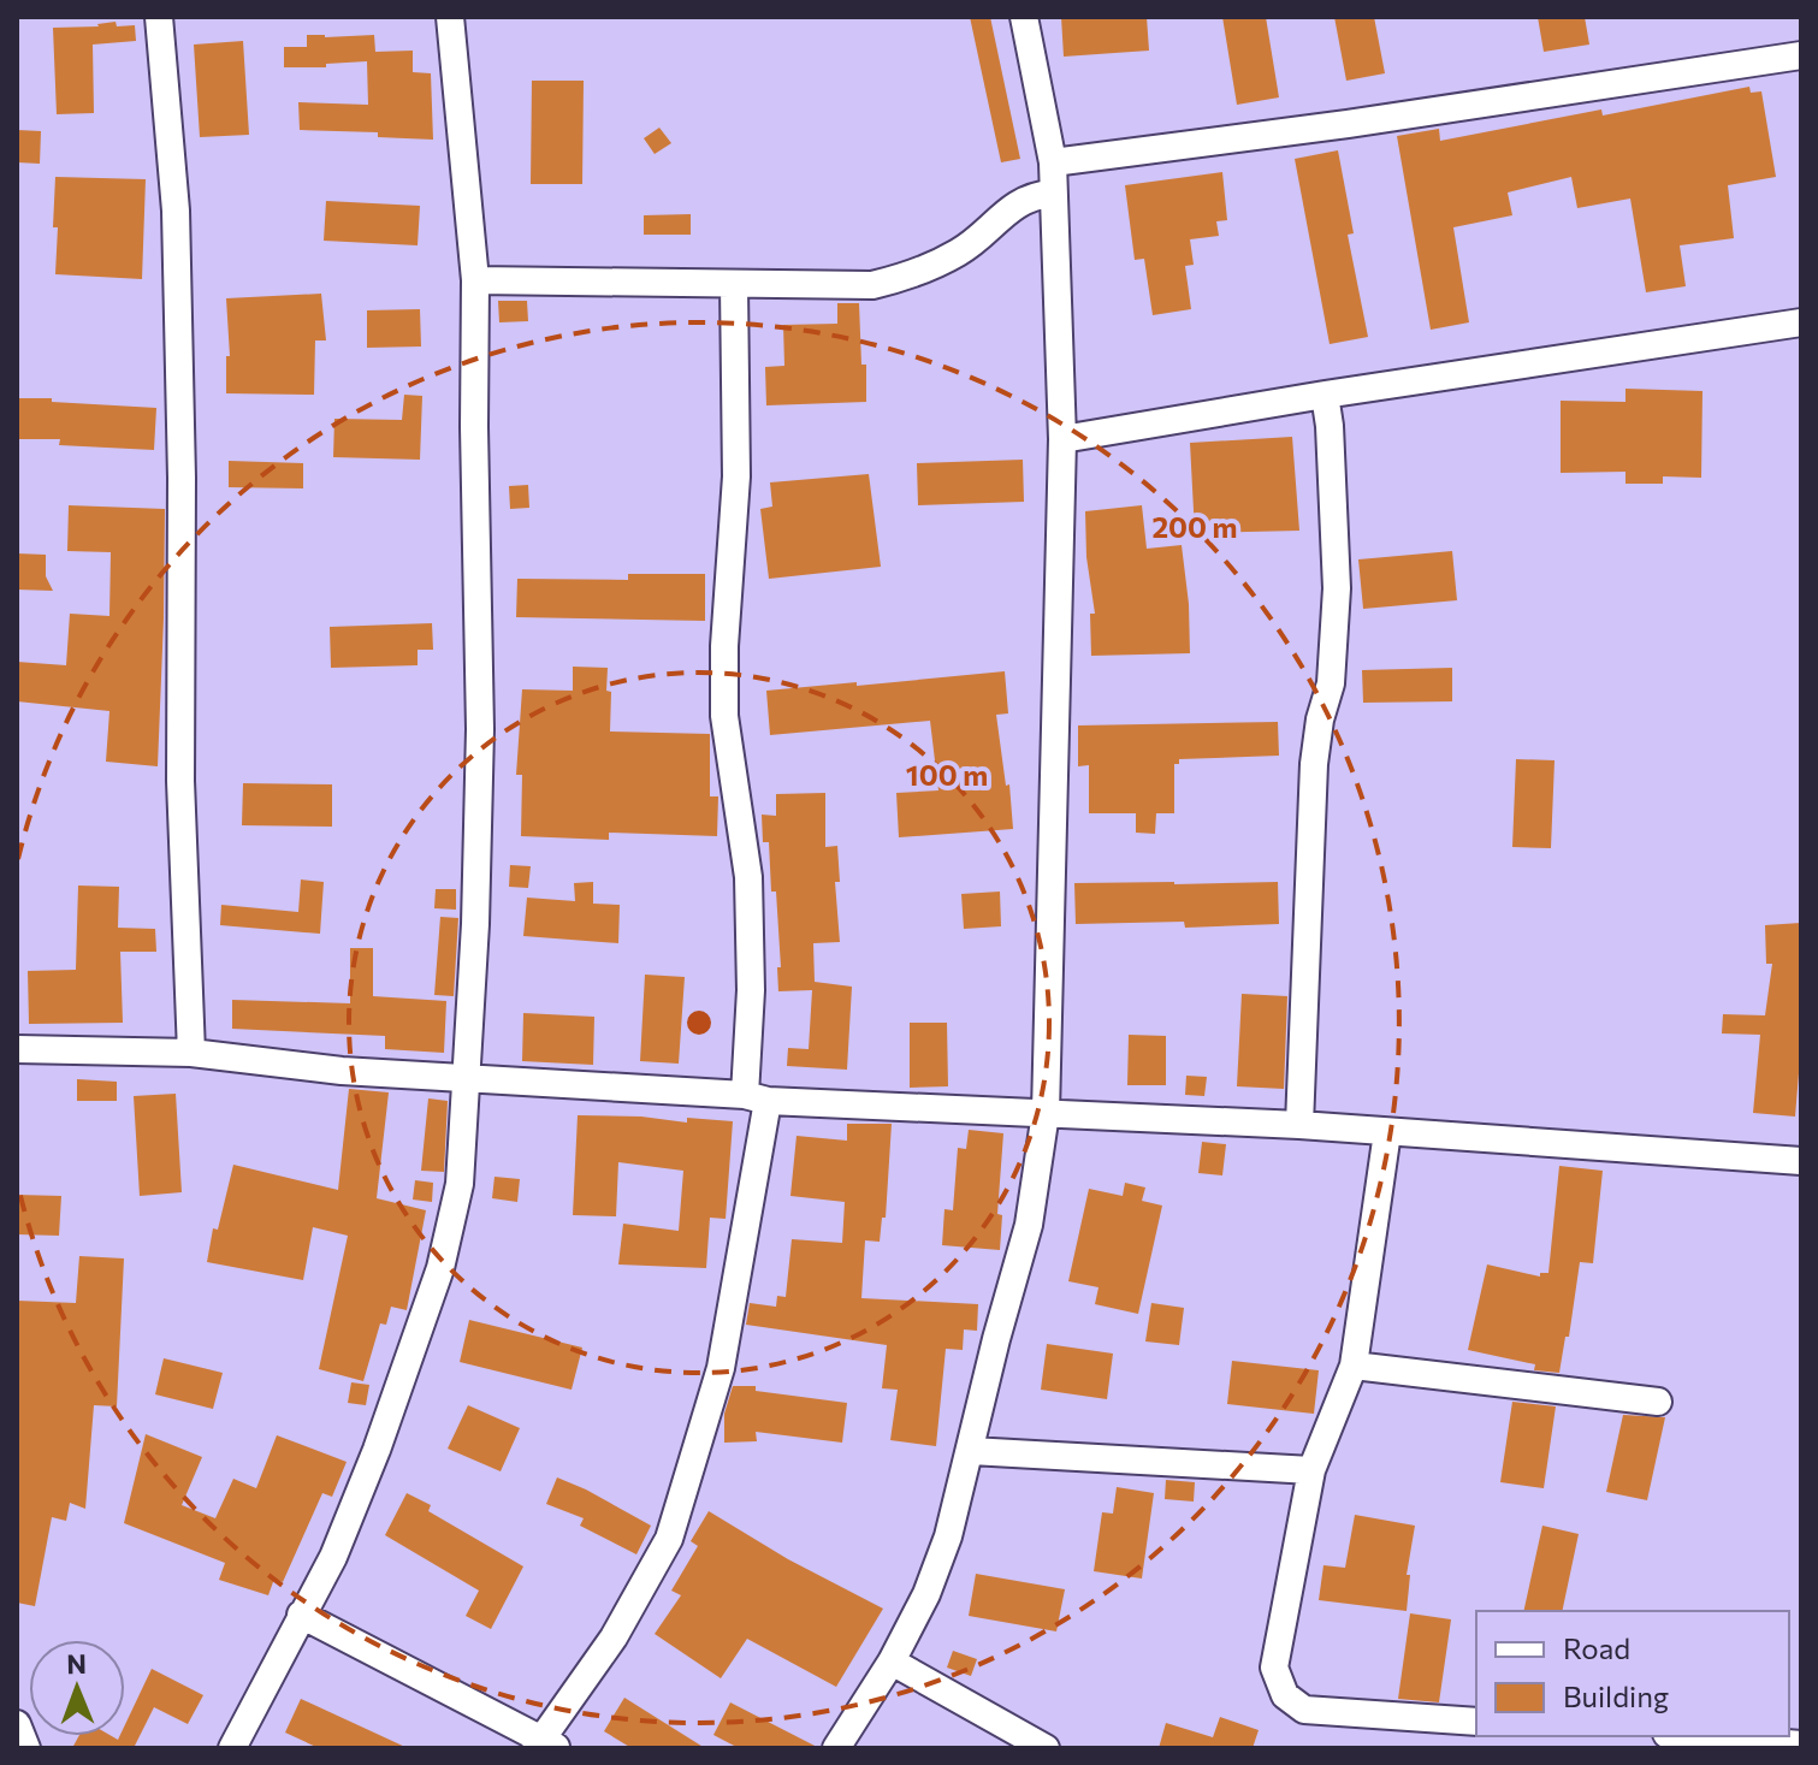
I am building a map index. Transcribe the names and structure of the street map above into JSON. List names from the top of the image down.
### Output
{
  "legend": ["Road", "Building"],
  "north": "top",
  "rings": ["200 m", "100 m"]
}
